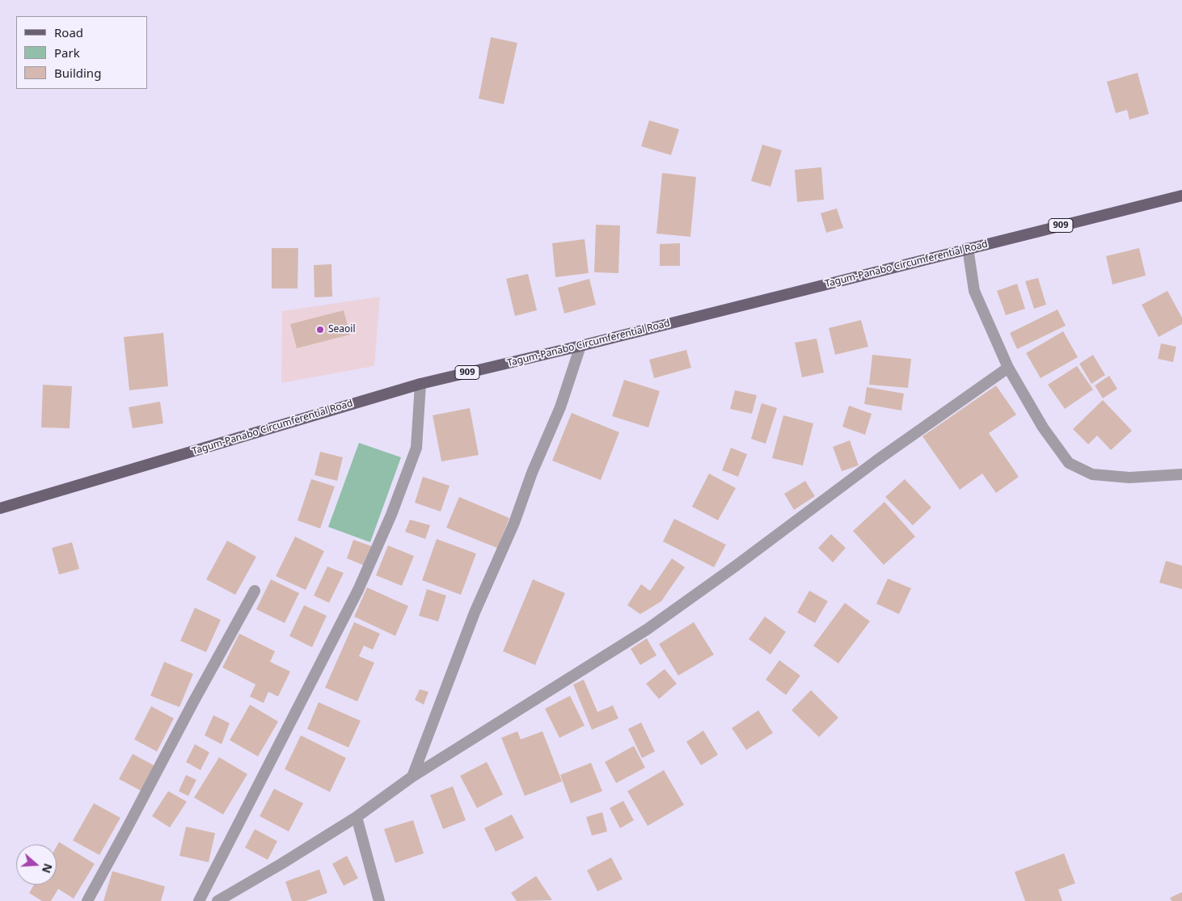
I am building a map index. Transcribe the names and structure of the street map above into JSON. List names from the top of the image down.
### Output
{
  "streets": {
    "main road": ["909", "Tagum-Panabo Circumferential Road"]
  },
  "places": ["Seaoil"],
  "legend": ["Road", "Park", "Building"],
  "north": "right"
}
